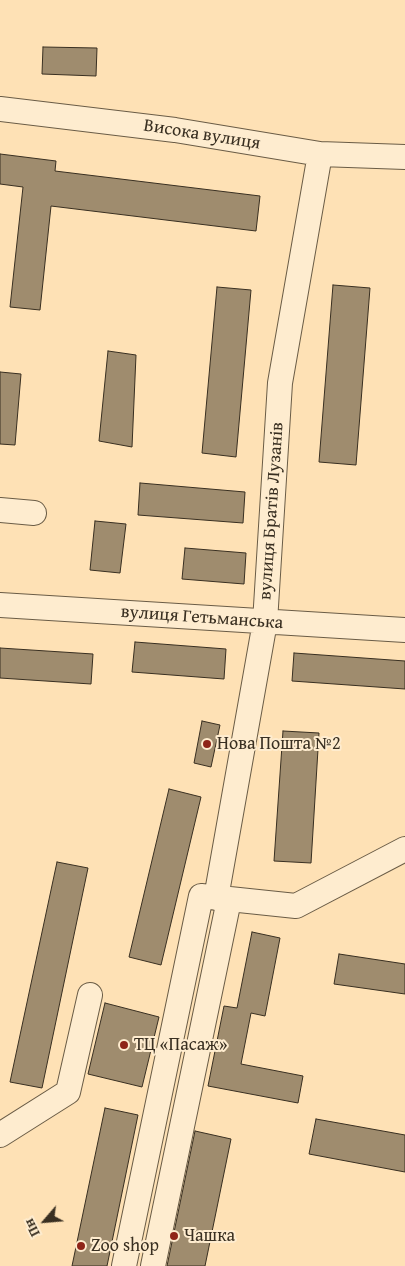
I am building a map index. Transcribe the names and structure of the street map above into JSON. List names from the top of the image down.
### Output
{
  "streets": {
    "street": ["Висока вулиця", "вулиця Братів Лузанів", "вулиця Гетьманська"]
  },
  "crossings": [
    ["Висока вулиця", "вулиця Братів Лузанів"],
    ["вулиця Братів Лузанів", "вулиця Гетьманська"]
  ],
  "places": [
    "Нова Пошта №2",
    "ТЦ «Пасаж»",
    "Чашка",
    "Zoo shop"
  ],
  "north": "bottom left"
}
